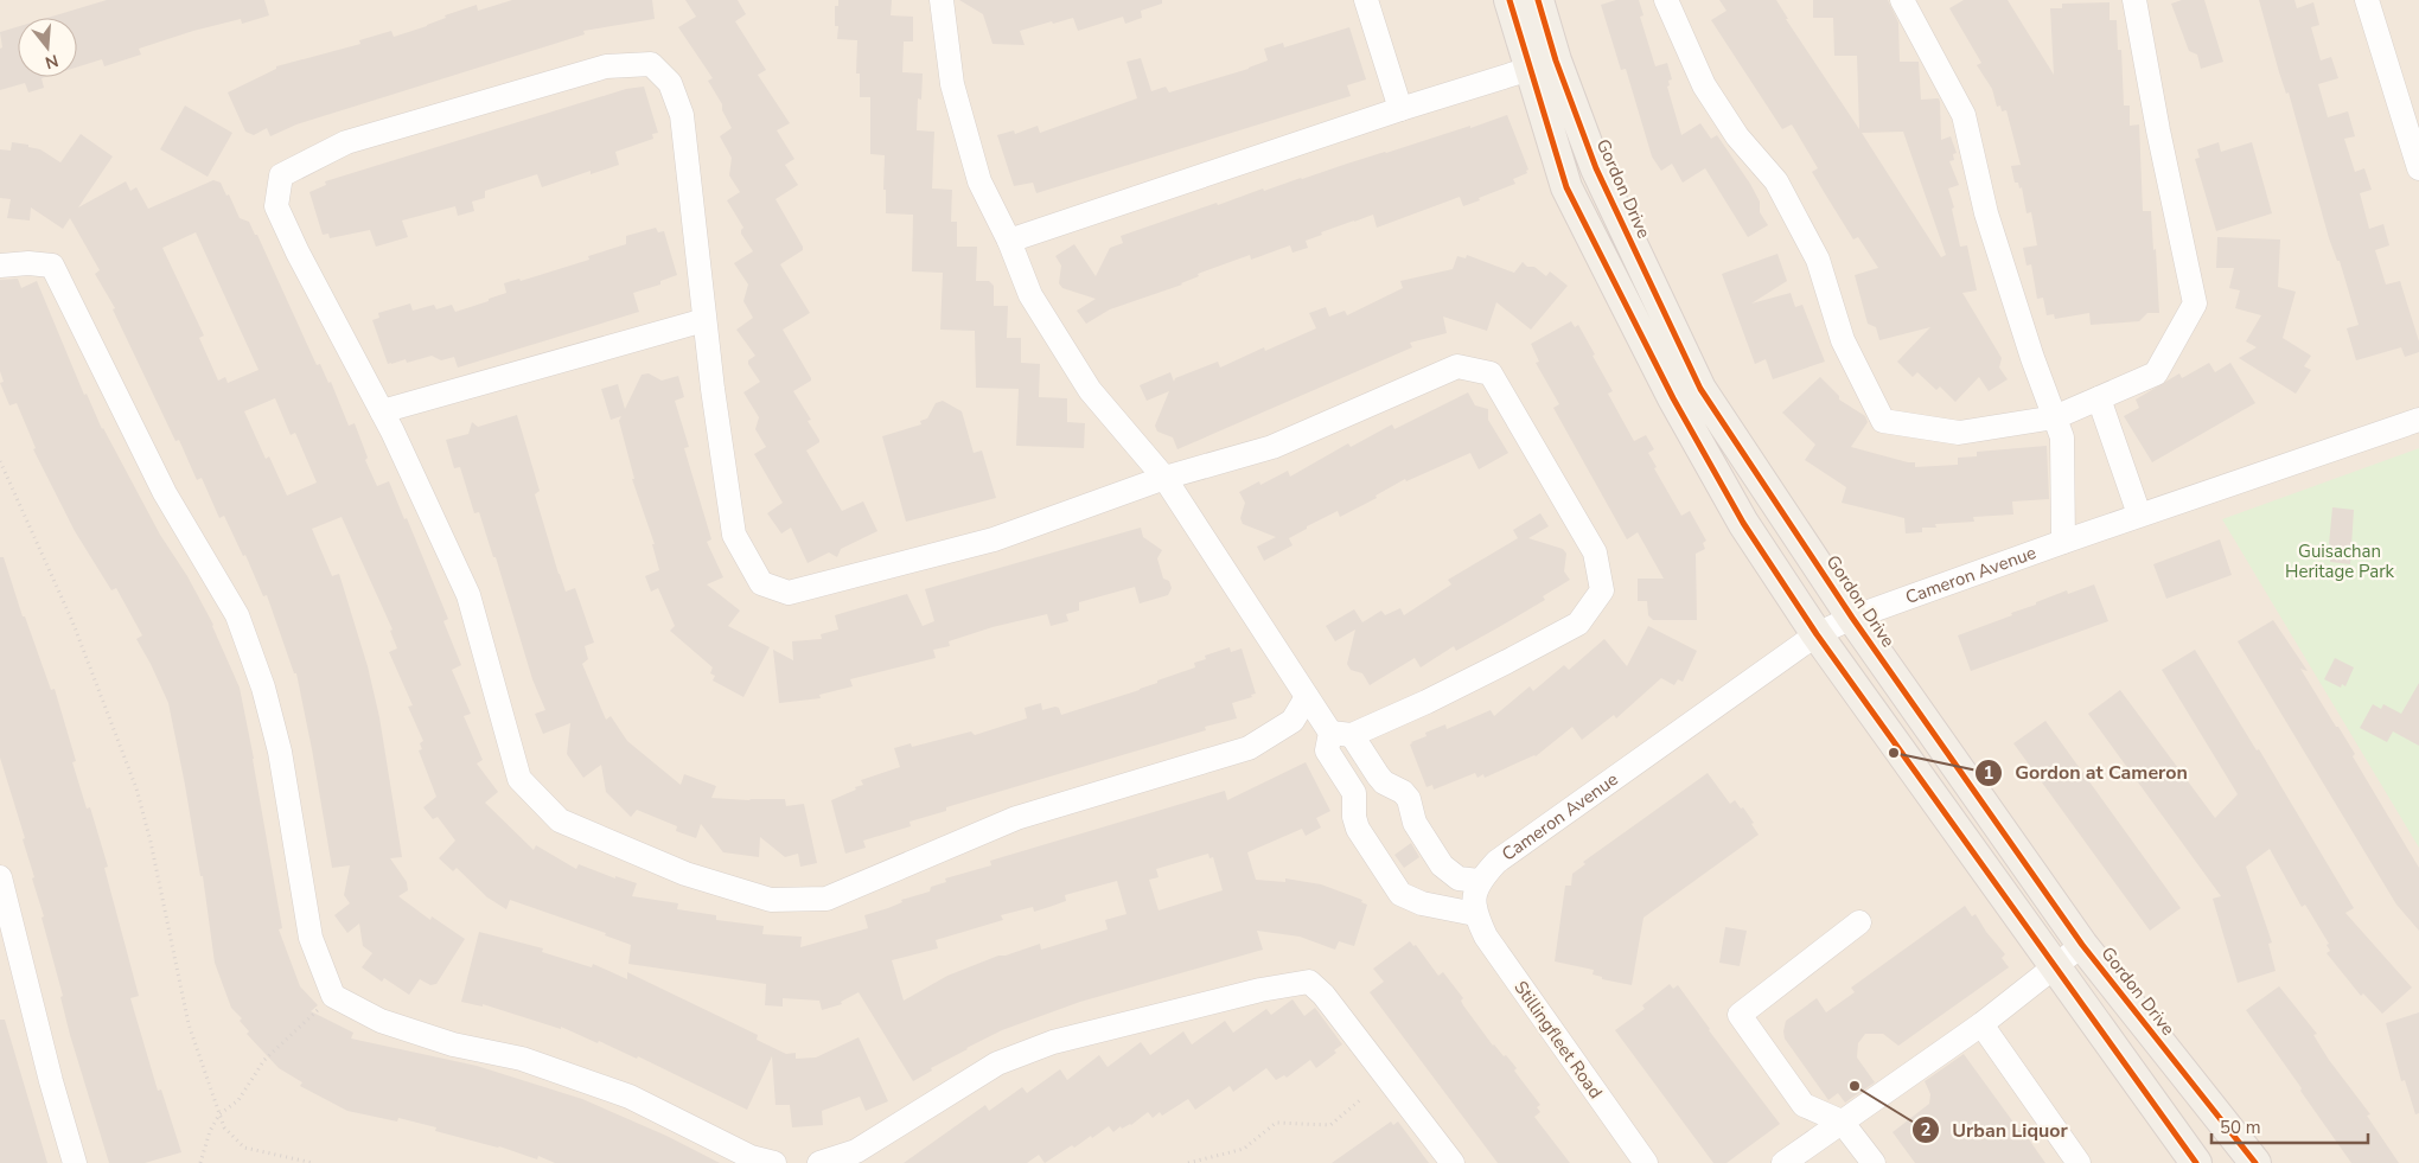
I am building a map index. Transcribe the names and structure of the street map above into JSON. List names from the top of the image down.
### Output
{
  "streets": {
    "main road": ["Gordon Drive"],
    "street": ["Cameron Avenue", "Stillingfleet Road"]
  },
  "crossings": [
    ["Gordon Drive", "Cameron Avenue"]
  ],
  "parks": ["Guisachan Heritage Park"],
  "places": ["Gordon at Cameron", "Urban Liquor"],
  "scale_bar": "50 m",
  "north": "bottom"
}
